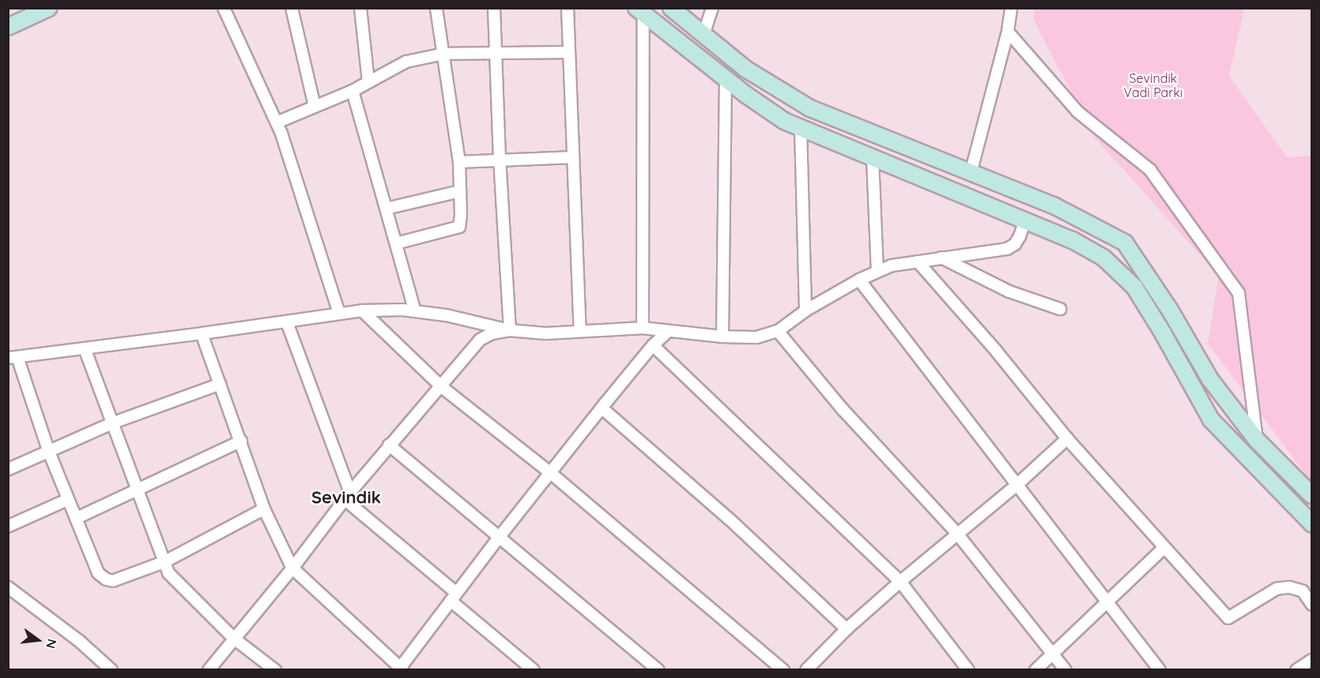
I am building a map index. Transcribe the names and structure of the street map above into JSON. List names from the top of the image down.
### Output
{
  "districts": ["Sevindik"],
  "parks": ["Sevindik Vadi Parkı"],
  "north": "right"
}
